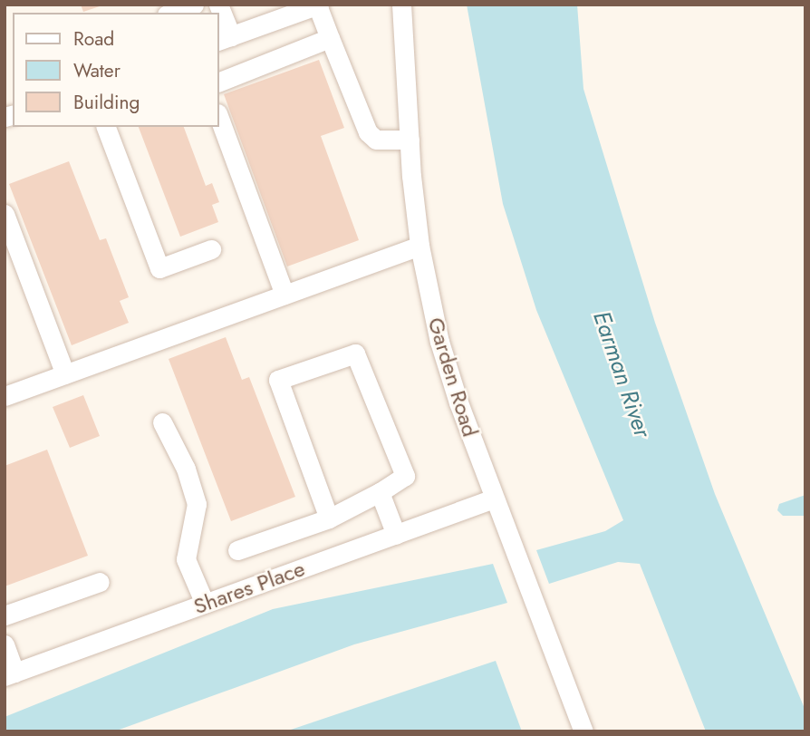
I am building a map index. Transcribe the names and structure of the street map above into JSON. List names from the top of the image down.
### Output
{
  "streets": {
    "street": ["Garden Road", "Shares Place"]
  },
  "crossings": [
    ["Garden Road", "Shares Place"]
  ],
  "water": ["Earman River"],
  "legend": ["Road", "Water", "Building"]
}
